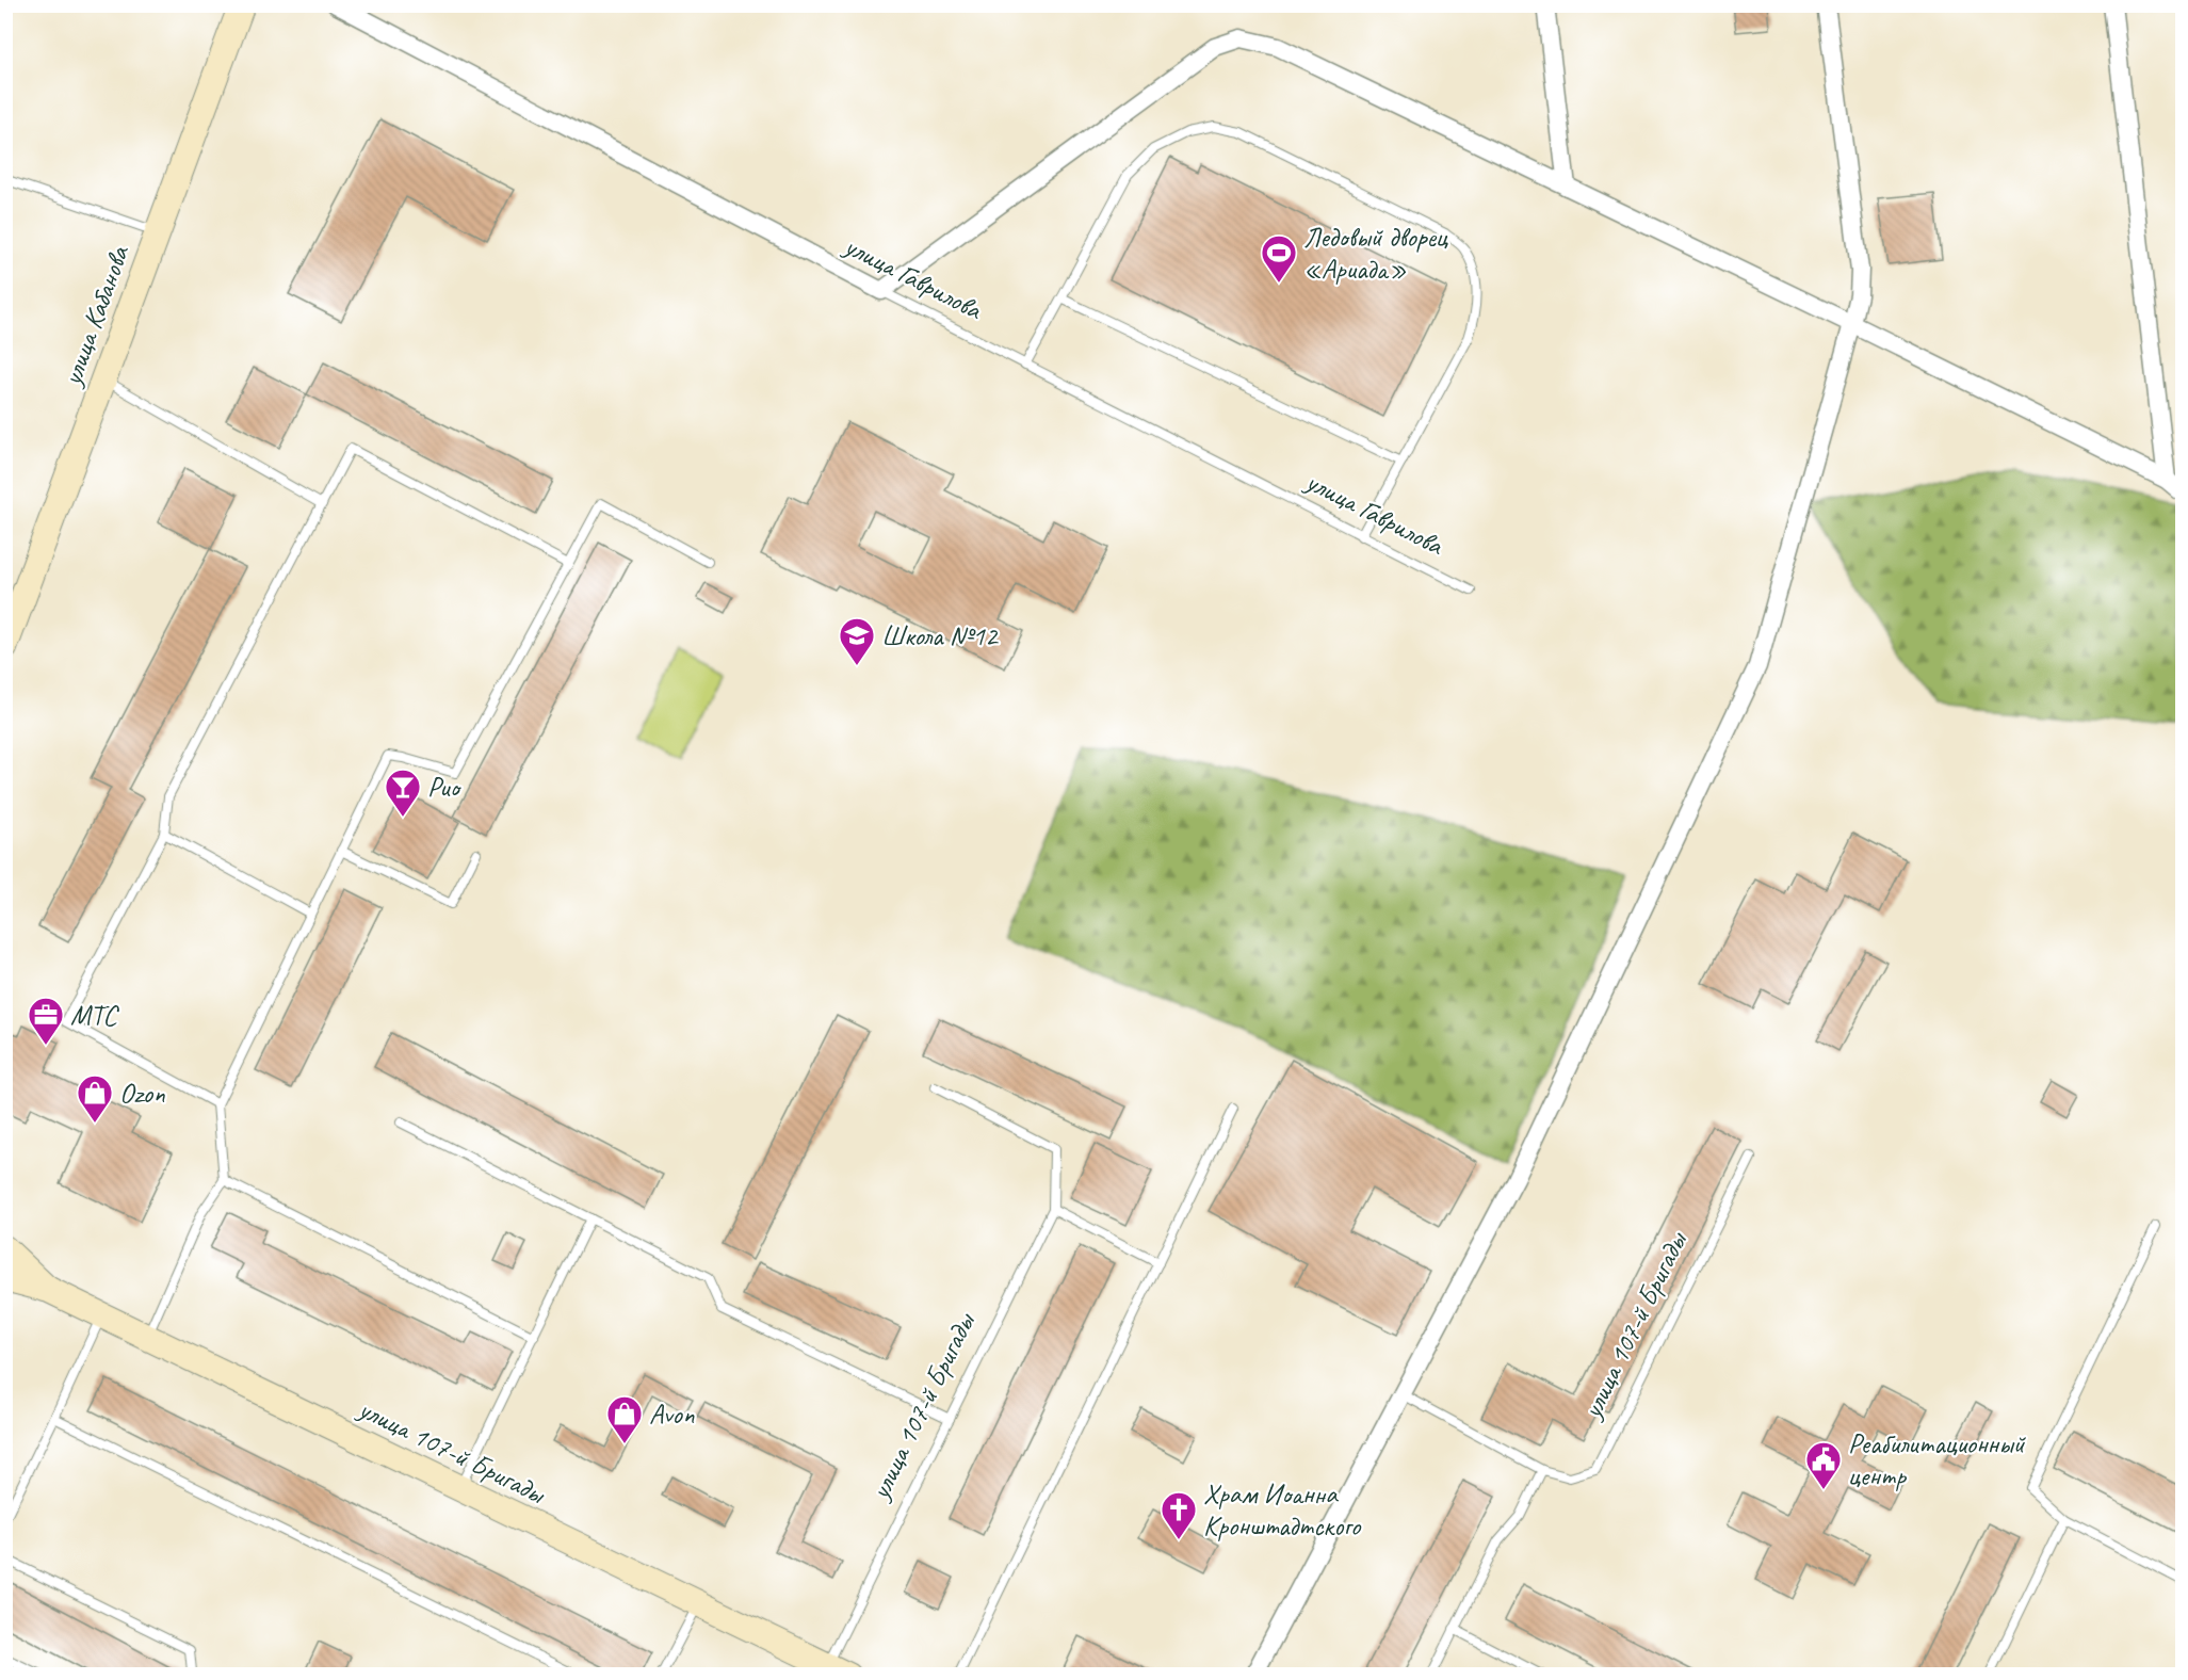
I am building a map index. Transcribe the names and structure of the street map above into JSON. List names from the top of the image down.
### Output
{
  "streets": {
    "main road": ["улица Кабанова", "улица 107-й Бригады"],
    "street": ["улица Гаврилова"]
  },
  "places": {
    "sports": ["Ледовый дворец «Ариада»"],
    "school or university": ["Школа №12"],
    "bar": ["Рио"],
    "office": ["МТС"],
    "shop": ["Ozon", "Avon"],
    "public building": ["Реабилитационный центр"],
    "church": ["Храм Иоанна Кронштадтского"]
  }
}
